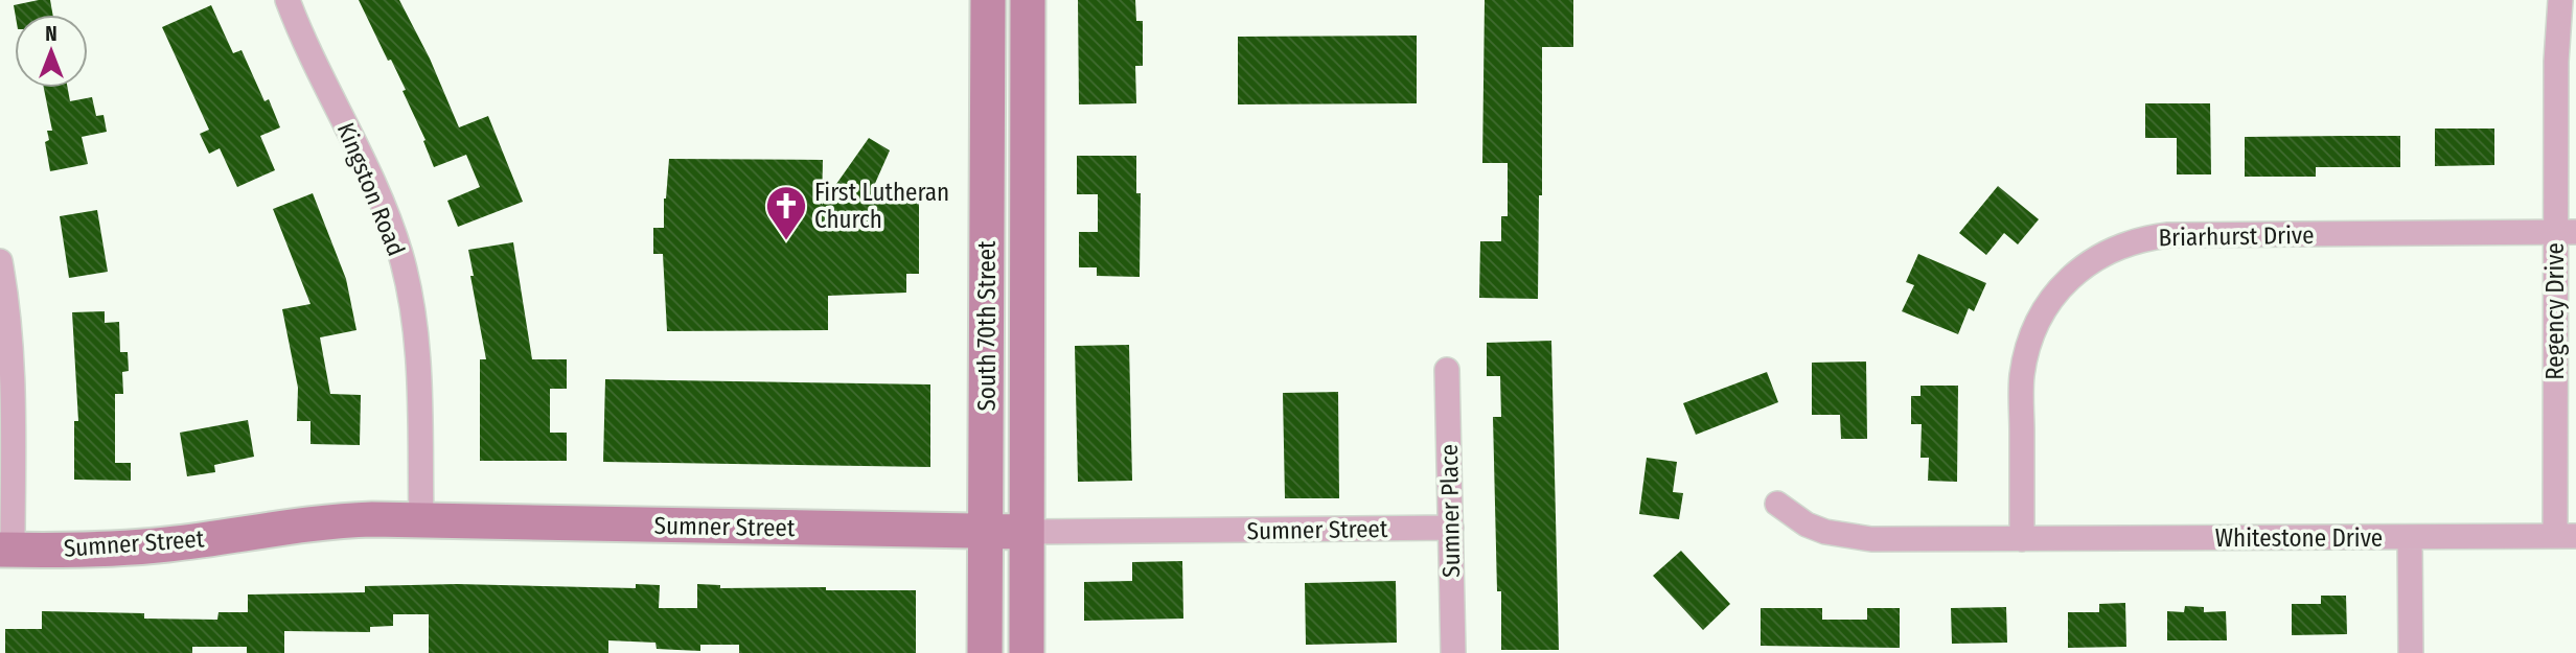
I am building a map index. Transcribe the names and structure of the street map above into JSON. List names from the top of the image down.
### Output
{
  "streets": {
    "main road": ["South 70th Street", "Sumner Street"],
    "street": [
      "Kingston Road",
      "Briarhurst Drive",
      "Regency Drive",
      "Sumner Place",
      "Whitestone Drive"
    ]
  },
  "crossings": [
    ["Kingston Road", "Sumner Street"],
    ["Briarhurst Drive", "Regency Drive"],
    ["Briarhurst Drive", "Whitestone Drive"],
    ["Regency Drive", "Whitestone Drive"],
    ["South 70th Street", "Sumner Street"],
    ["Sumner Place", "Sumner Street"]
  ],
  "places": {
    "church": ["First Lutheran Church"]
  },
  "north": "top"
}
